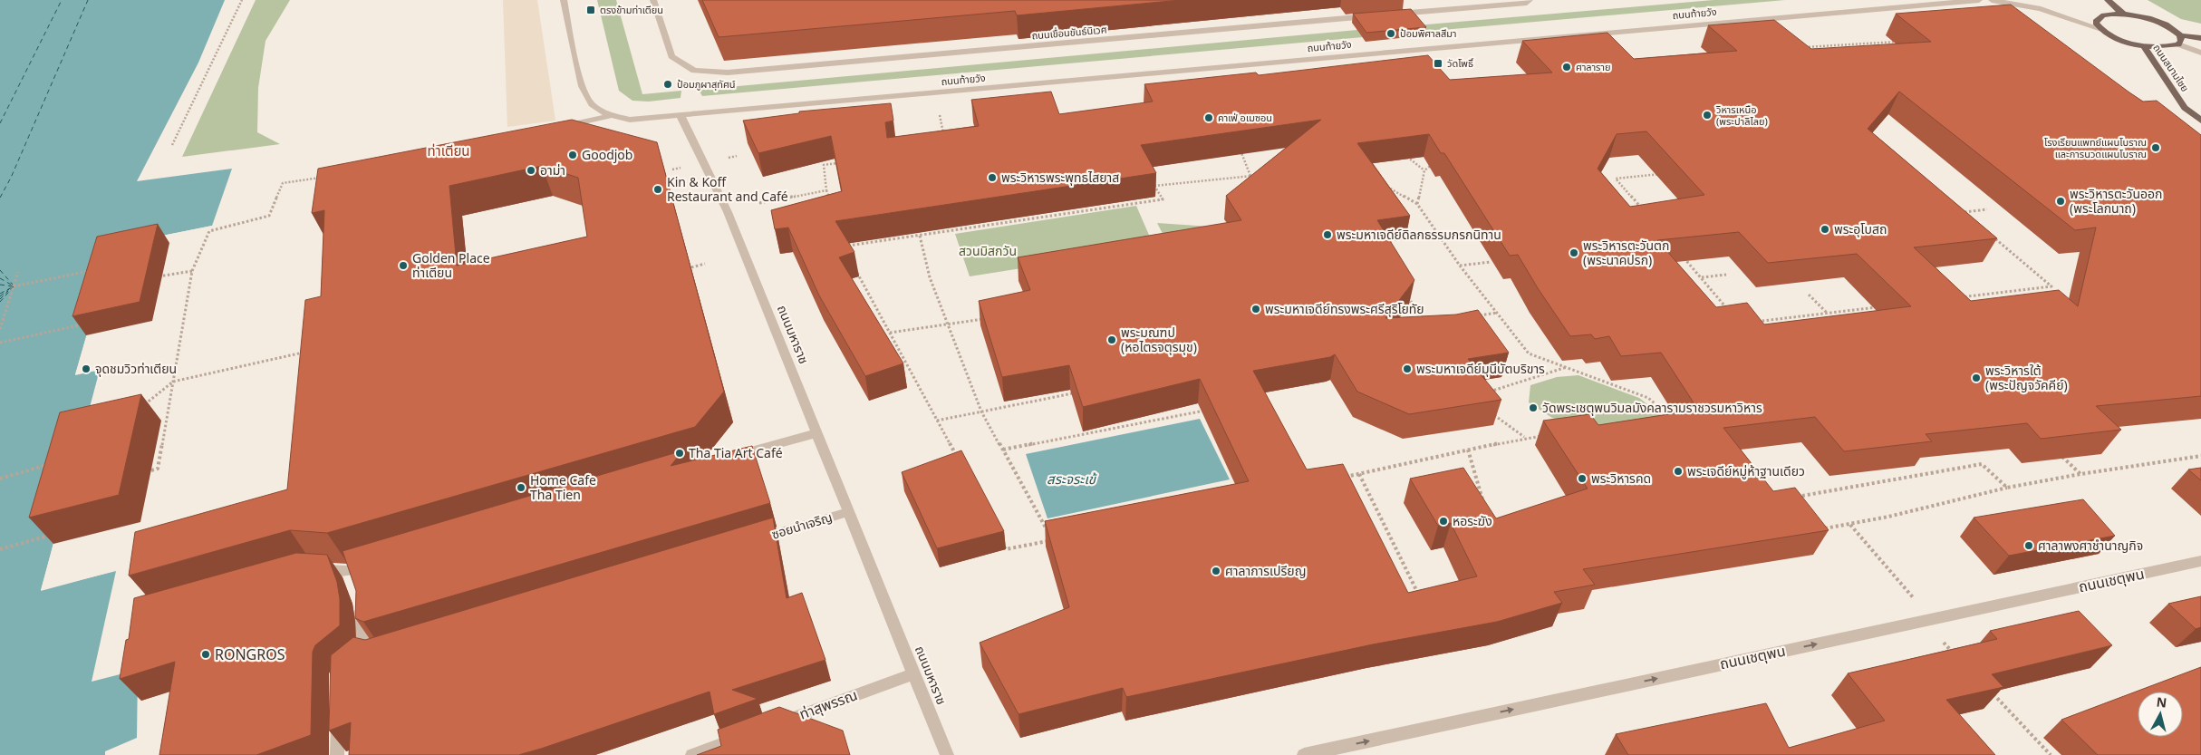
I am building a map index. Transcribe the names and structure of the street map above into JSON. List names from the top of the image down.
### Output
{
  "streets": {
    "main road": ["ถนนสนามไชย"],
    "street": [
      "ถนนท้ายวัง",
      "ถนนเขื่อนขันธ์นิเวศ",
      "ถนนมหาราช",
      "ซอยนำเจริญ",
      "ถนนเชตุพน",
      "ท่าสุพรรณ"
    ]
  },
  "crossings": [
    ["ถนนท้ายวัง", "ถนนมหาราช"],
    ["ถนนมหาราช", "ซอยนำเจริญ"],
    ["ถนนมหาราช", "ท่าสุพรรณ"]
  ],
  "one_way": ["ถนนเชตุพน"],
  "districts": ["ท่าเตียน"],
  "water": ["สระจระเข้"],
  "parks": ["สวนมิสกวัน"],
  "places": {
    "transit": ["ตรงข้ามท่าเตียน", "วัดโพธิ์"],
    "other": [
      "ป้อมพิศาลสีมา",
      "ศาลาราย",
      "ป้อมภูผาสุทัศน์",
      "วิหารเหนือ (พระปาลิไลย)",
      "คาเฟ่ อเมซอน",
      "โรงเรียนแพทย์แผนโบราณ และการนวดแผนโบราณ",
      "Goodjob",
      "อาม่า",
      "พระวิหารพระพุทธไสยาส",
      "Kin & Koff Restaurant and Café",
      "พระวิหารตะวันออก (พระโลกนาถ)",
      "พระอุโบสถ",
      "พระมหาเจดีย์ดิลกธรรมกรกนิทาน",
      "พระวิหารตะวันตก (พระนาคปรก)",
      "Golden Place ท่าเตียน",
      "พระมหาเจดีย์ทรงพระศรีสุริโยทัย",
      "พระมณฑป (หอไตรจตุรมุข)",
      "จุดชมวิวท่าเตียน",
      "พระมหาเจดีย์มุนีบัตบริขาร",
      "พระวิหารใต้ (พระปัญจวัคคีย์)",
      "วัดพระเชตุพนวิมลมังคลารามราชวรมหาวิหาร",
      "Tha Tia Art Café",
      "พระเจดีย์หมู่ห้าฐานเดียว",
      "พระวิหารคด",
      "Home Cafe Tha Tien",
      "หอระฆัง",
      "ศาลาพงศาชำนาญกิจ",
      "ศาลาการเปรียญ",
      "RONGROS"
    ]
  },
  "north": "top"
}
